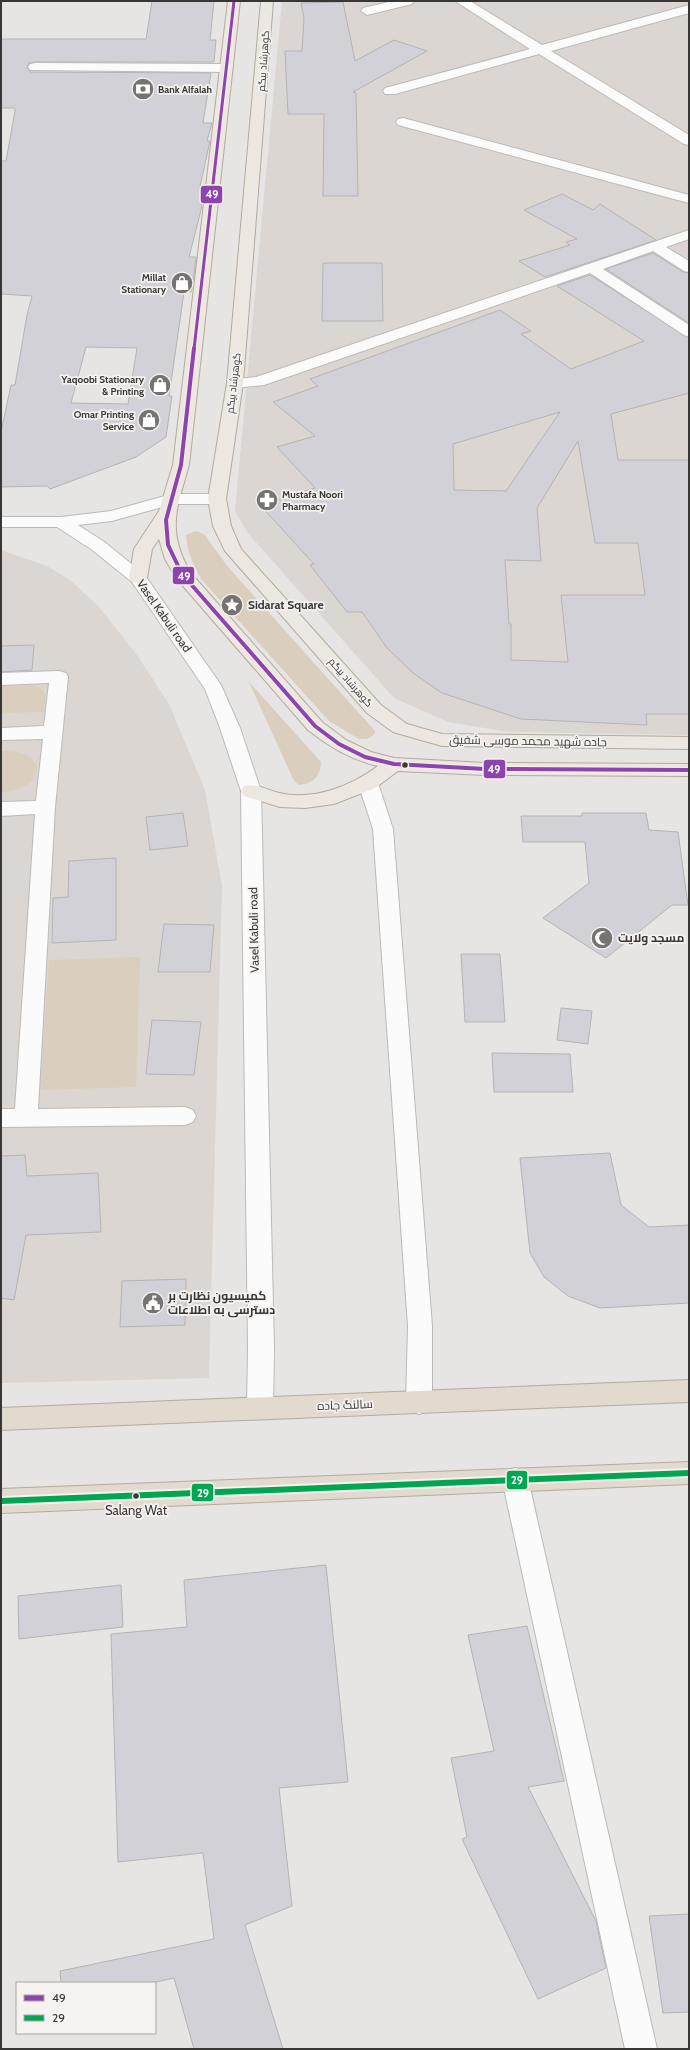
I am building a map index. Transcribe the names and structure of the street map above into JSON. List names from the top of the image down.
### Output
{
  "streets": {
    "highway": ["سالنگ جاده"],
    "main road": ["گوهرشاد بیگم", "جاده شهید محمد موسی شفیق"],
    "street": ["Vasel Kabuli road"]
  },
  "crossings": [
    ["گوهرشاد بیگم", "جاده شهید محمد موسی شفیق"],
    ["Vasel Kabuli road", "سالنگ جاده"]
  ],
  "places": {
    "bank": ["Bank Alfalah"],
    "shop": ["Millat Stationary", "Yaqoobi Stationary & Printing", "Omar Printing Service"],
    "pharmacy": ["Mustafa Noori Pharmacy"],
    "place": ["Sidarat Square"],
    "mosque": ["مسجد ولایت"],
    "public building": ["کمیسیون نظارت بر دسترسی به اطلاعات"],
    "other": ["Salang Wat"]
  },
  "lines": ["transit line 49", "transit line 29"],
  "legend": ["49", "29"]
}
